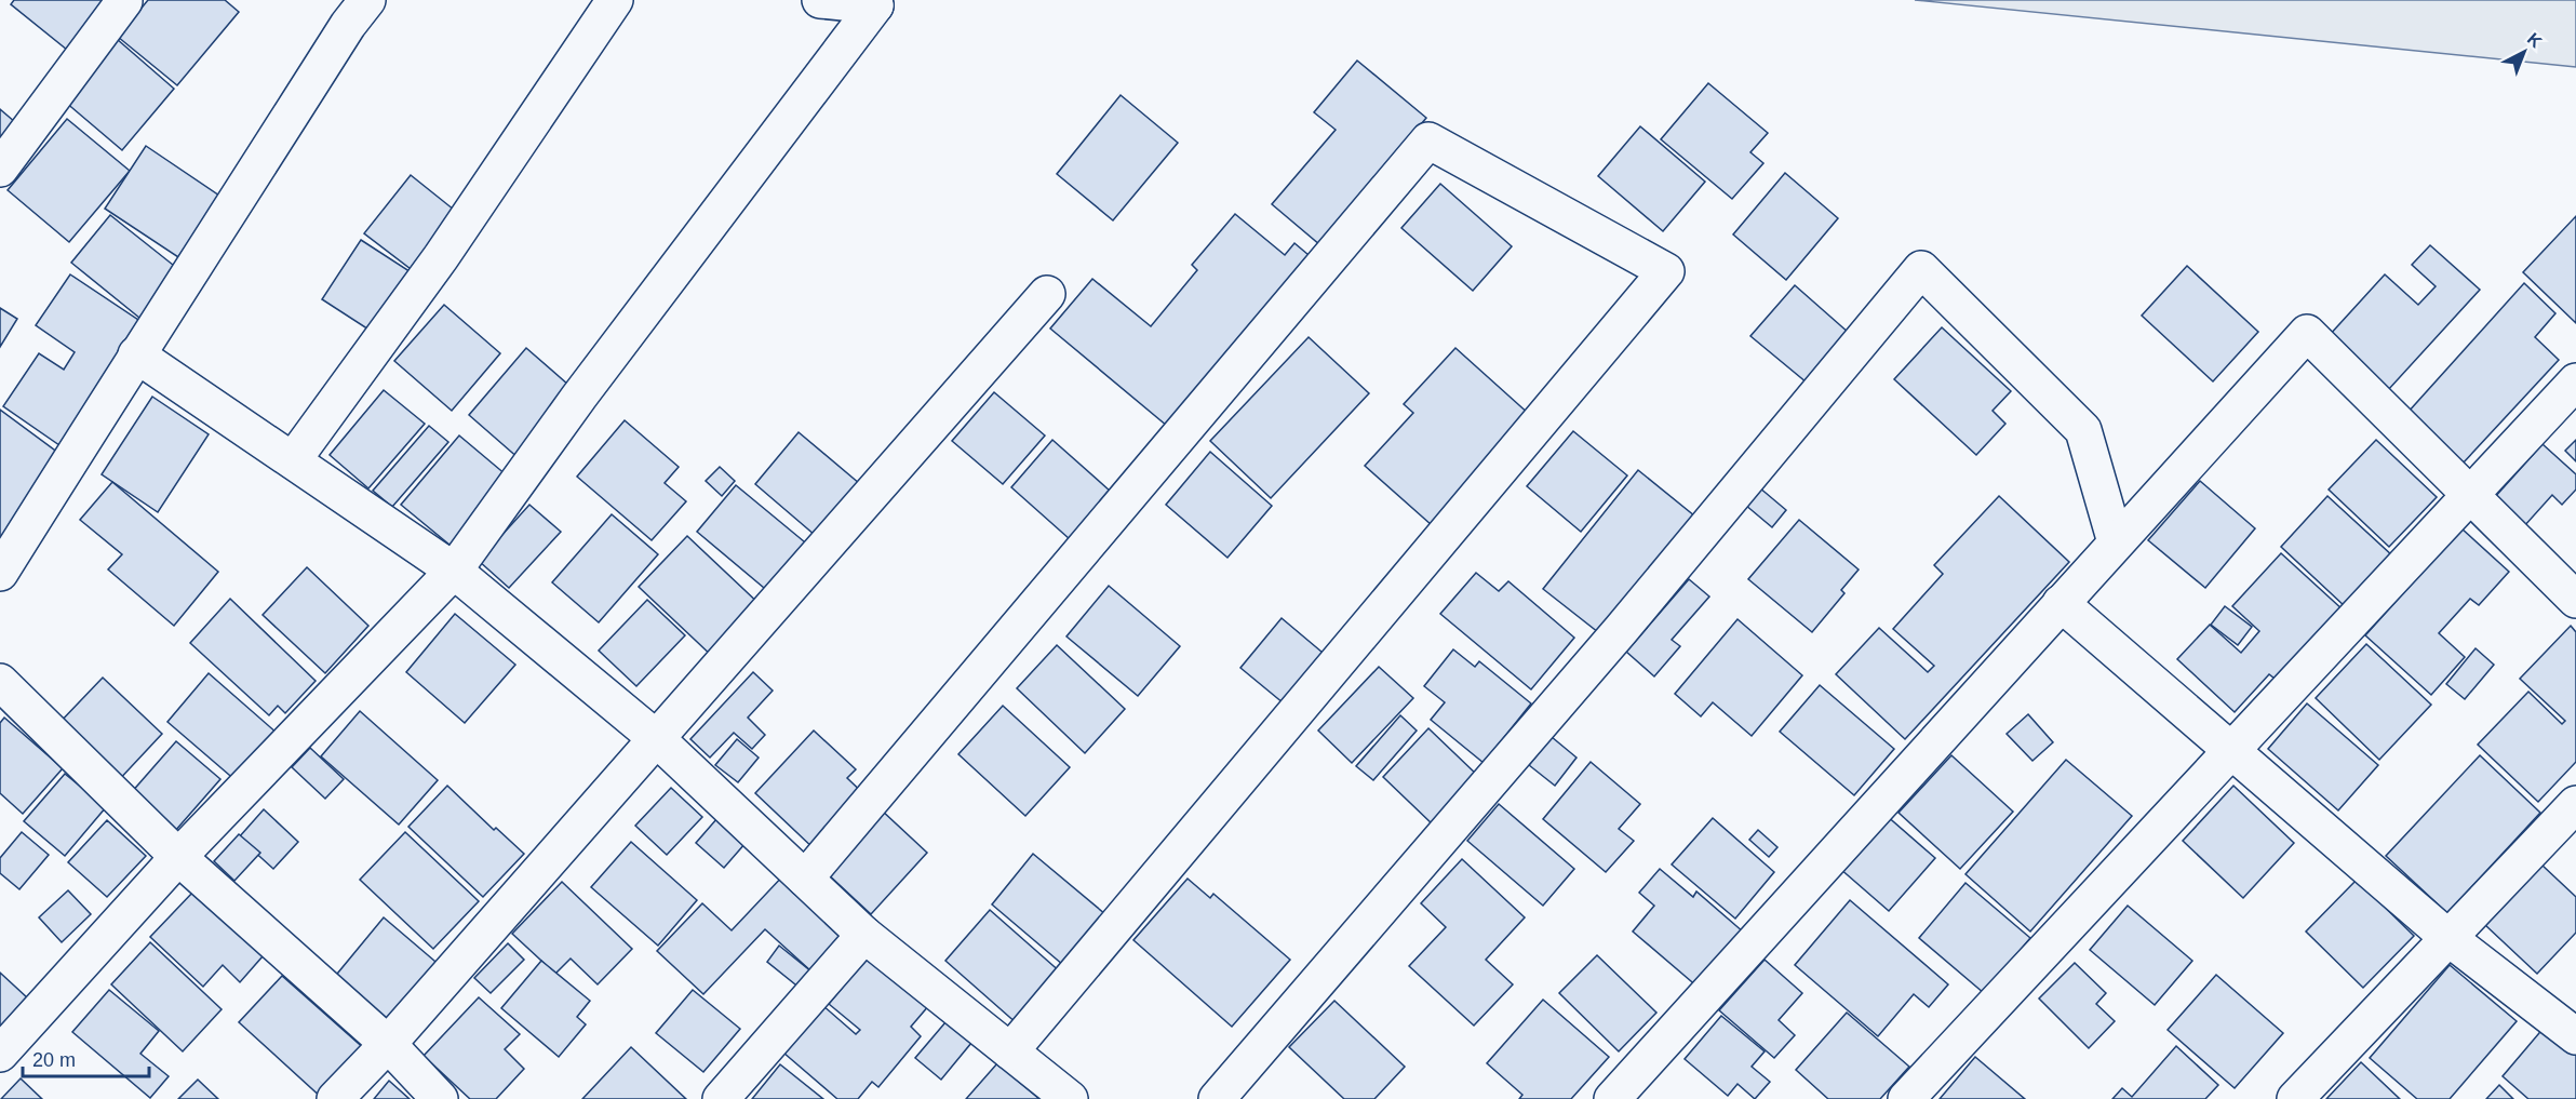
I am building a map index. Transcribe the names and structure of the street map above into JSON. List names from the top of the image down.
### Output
{
  "scale_bar": "20 m",
  "north": "top right"
}
